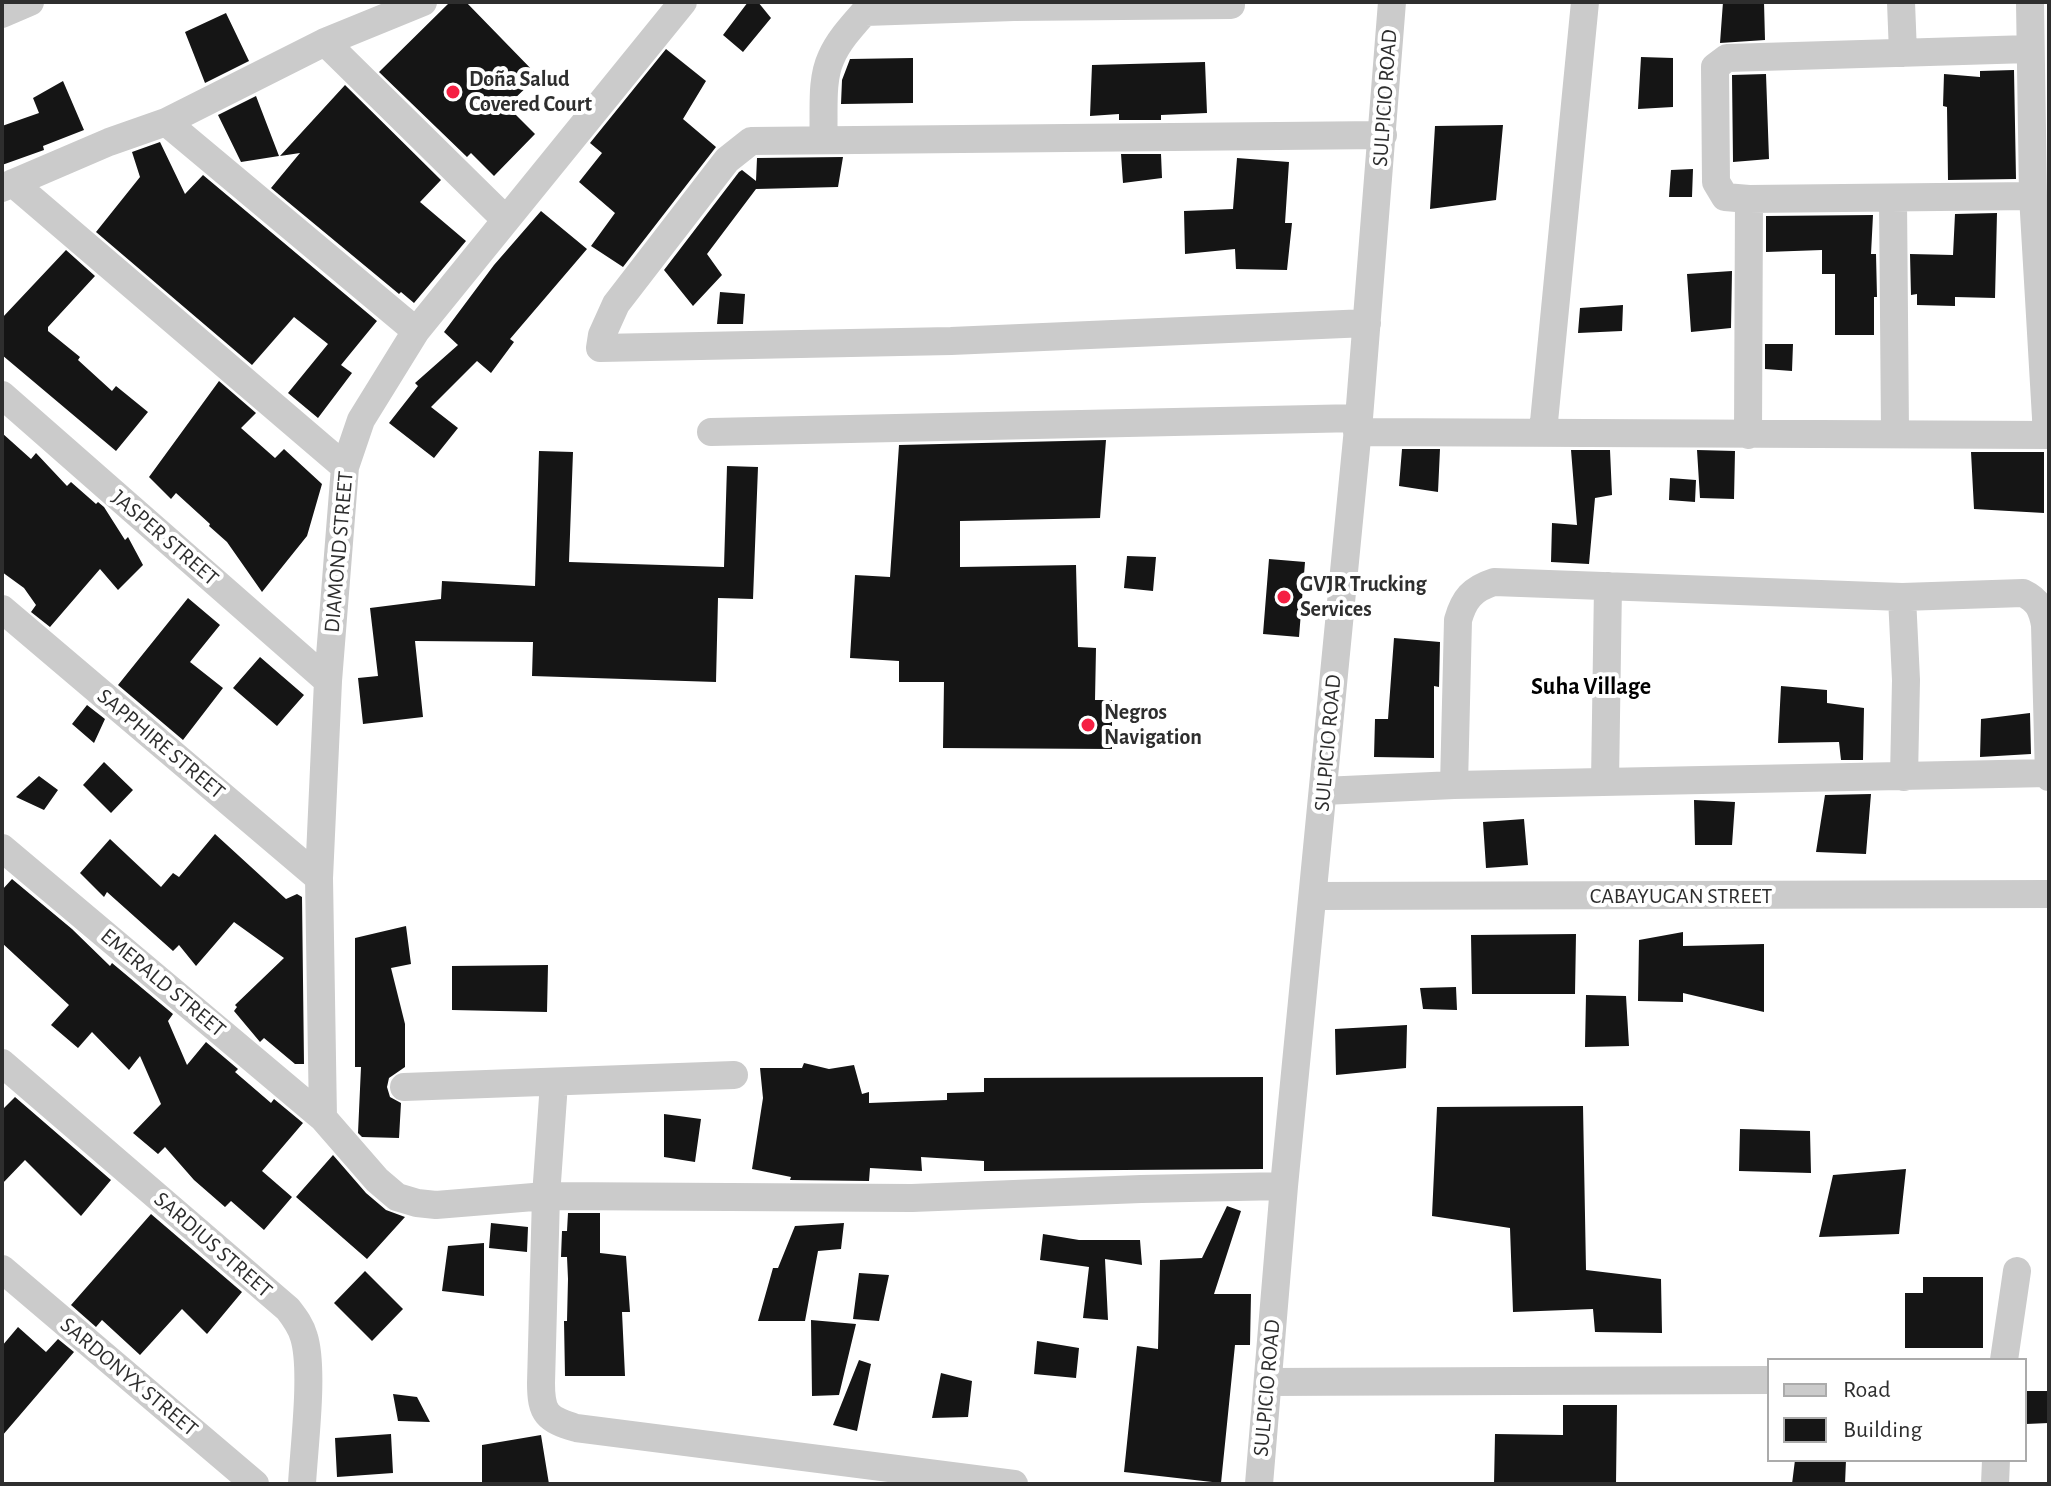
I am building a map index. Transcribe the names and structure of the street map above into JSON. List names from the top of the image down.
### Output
{
  "streets": {
    "street": [
      "SULPICIO ROAD",
      "JASPER STREET",
      "DIAMOND STREET",
      "SAPPHIRE STREET",
      "CABAYUGAN STREET",
      "EMERALD STREET",
      "SARDIUS STREET",
      "SARDONYX STREET"
    ]
  },
  "crossings": [
    ["SULPICIO ROAD", "CABAYUGAN STREET"],
    ["SULPICIO ROAD", "EMERALD STREET"],
    ["JASPER STREET", "DIAMOND STREET"],
    ["DIAMOND STREET", "SAPPHIRE STREET"],
    ["DIAMOND STREET", "EMERALD STREET"]
  ],
  "districts": ["Suha Village"],
  "places": ["Doña Salud Covered Court", "GVJR Trucking Services", "Negros Navigation"],
  "legend": ["Road", "Building"]
}
